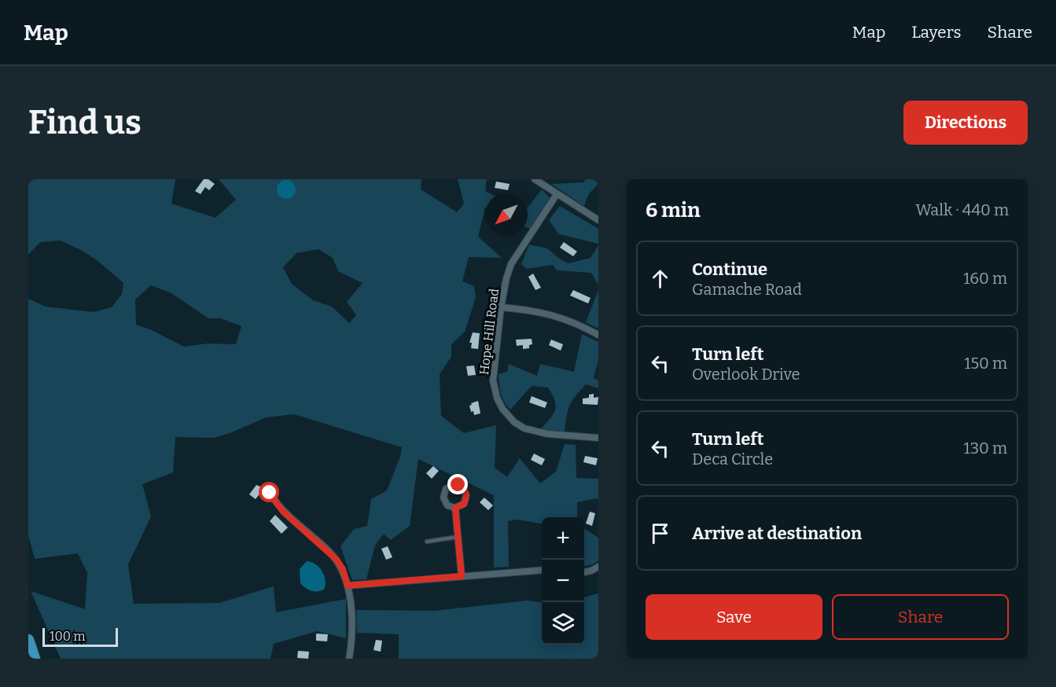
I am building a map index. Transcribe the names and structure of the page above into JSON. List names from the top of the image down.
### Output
{
  "streets": {
    "street": ["Hope Hill Road"]
  },
  "scale_bar": "100 m",
  "north": "bottom left",
  "page": {
    "header": "Map",
    "nav": ["Map", "Layers", "Share"],
    "buttons": [
      "Directions",
      ["Save", "Share"]
    ],
    "title": "Find us",
    "heading": ["6 min", "Walk · 440 m"],
    "list": [
      ["Continue", "Gamache Road", "160 m"],
      ["Turn left", "Overlook Drive", "150 m"],
      ["Turn left", "Deca Circle", "130 m"],
      "Arrive at destination"
    ],
    "map_buttons": ["+", "−"],
    "scale": "100 m"
  }
}
